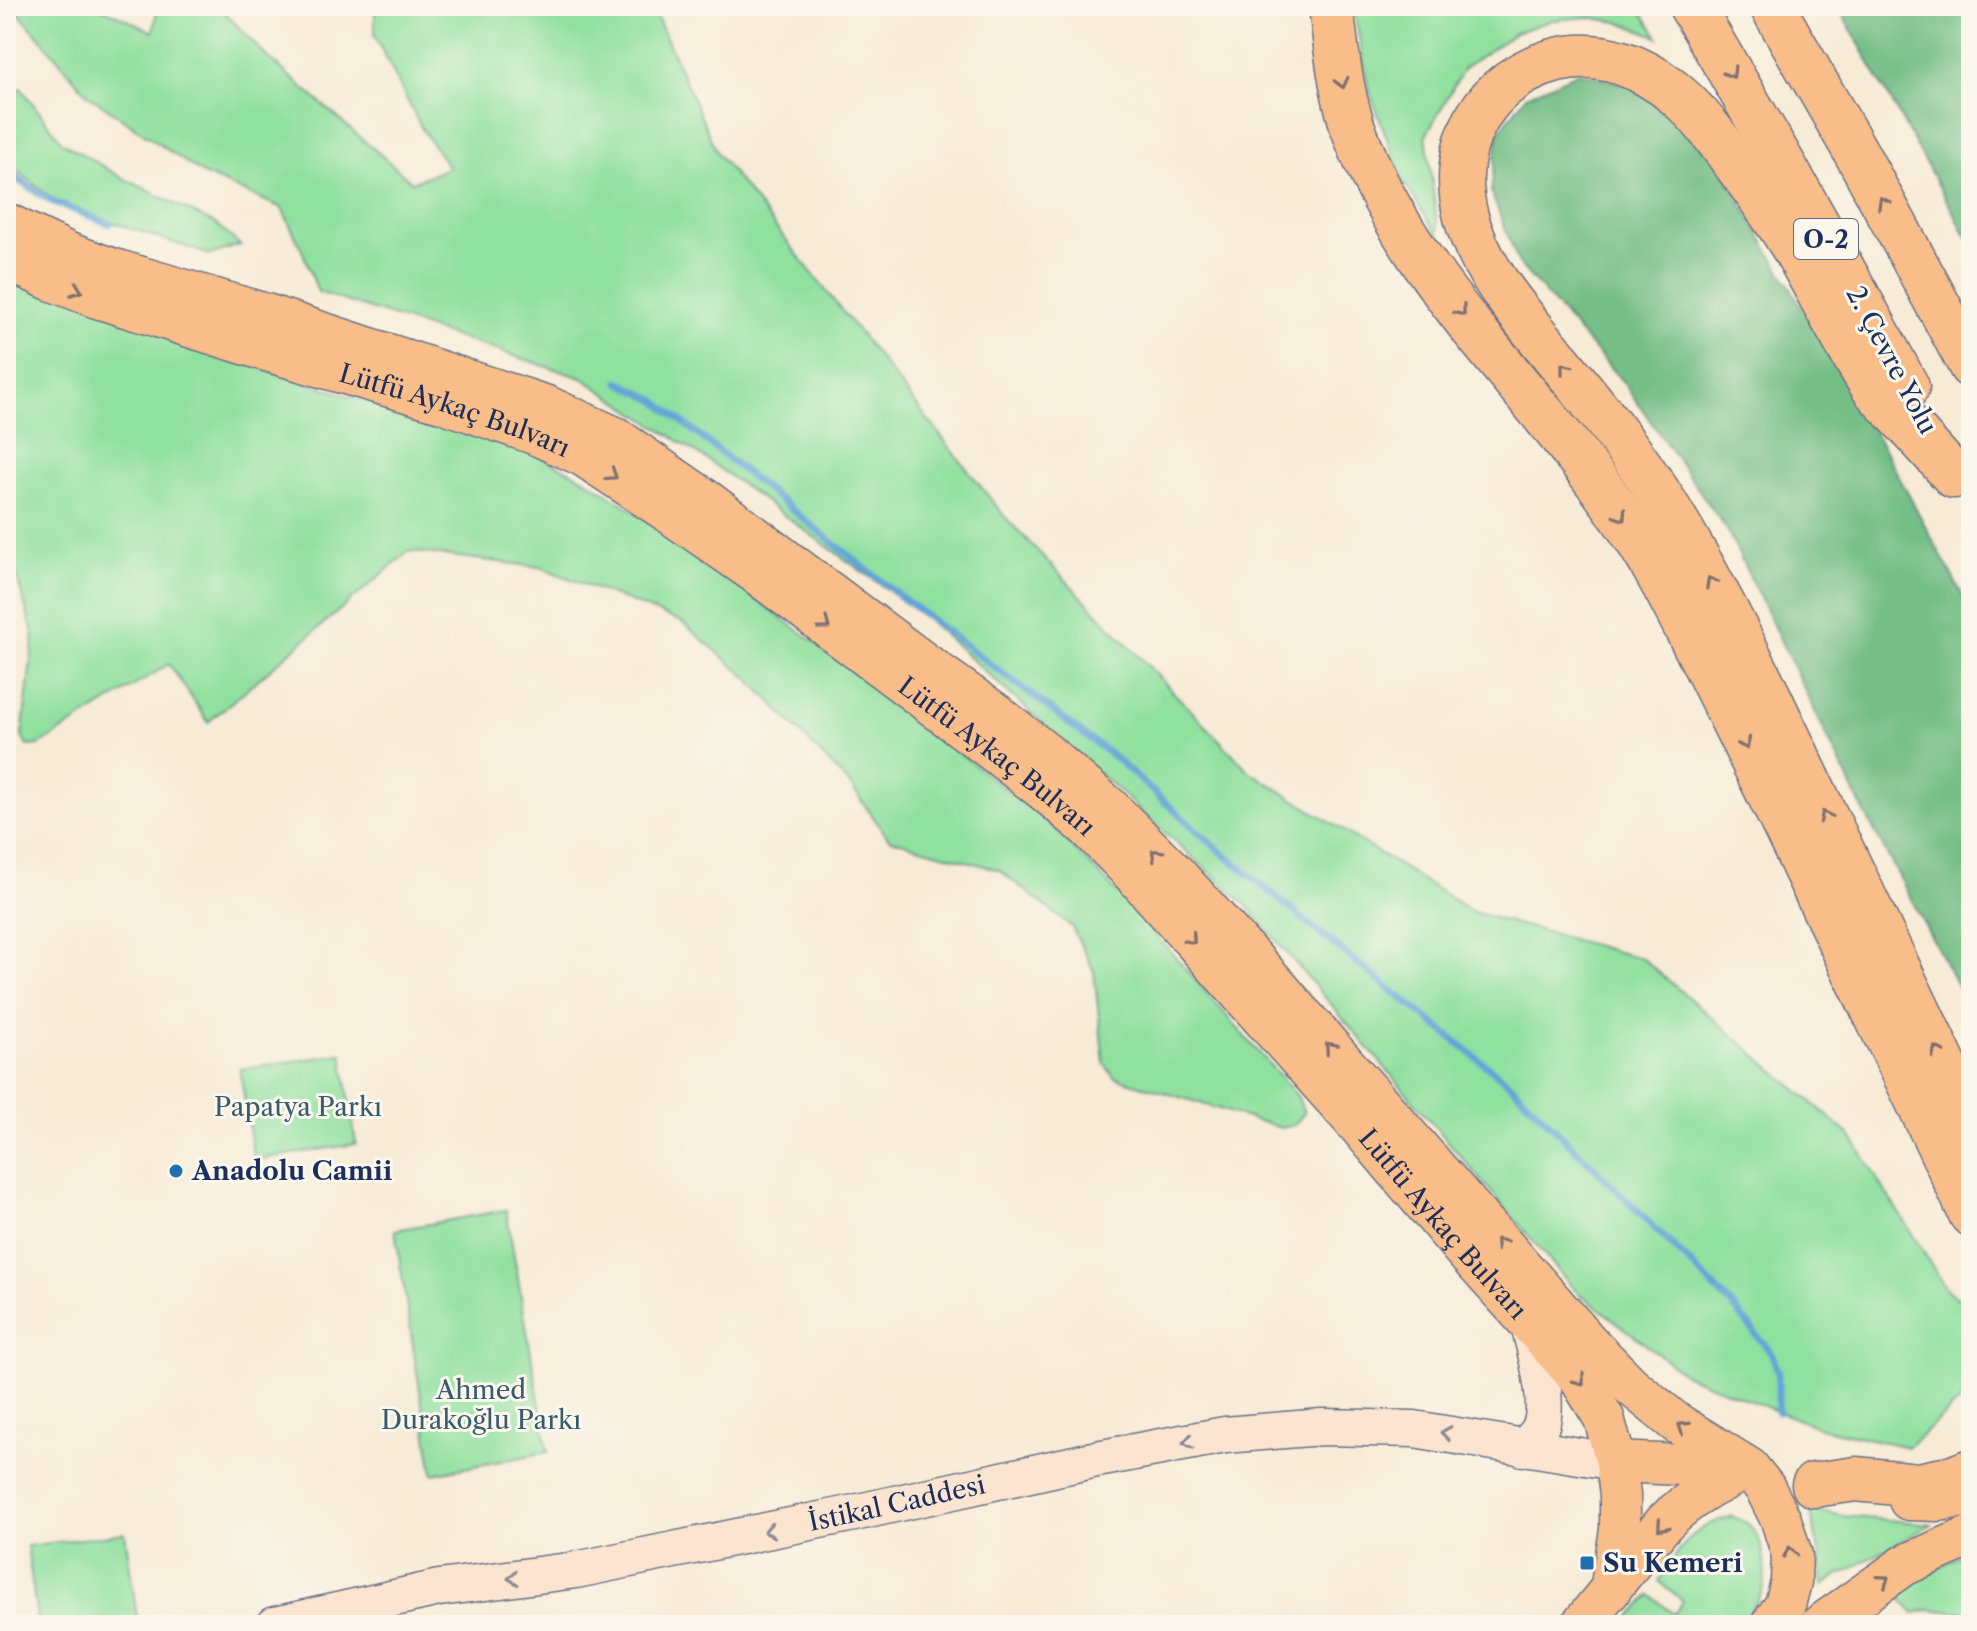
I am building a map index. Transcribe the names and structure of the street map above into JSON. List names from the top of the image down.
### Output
{
  "streets": {
    "highway": ["O-2", "2. Çevre Yolu"],
    "main road": ["Lütfü Aykaç Bulvarı", "İstikal Caddesi"]
  },
  "crossings": [
    ["Lütfü Aykaç Bulvarı", "İstikal Caddesi"]
  ],
  "one_way": ["İstikal Caddesi"],
  "parks": ["Papatya Parkı", "Ahmed Durakoğlu Parkı"],
  "places": {
    "other": ["Anadolu Camii"],
    "transit": ["Su Kemeri"]
  }
}
